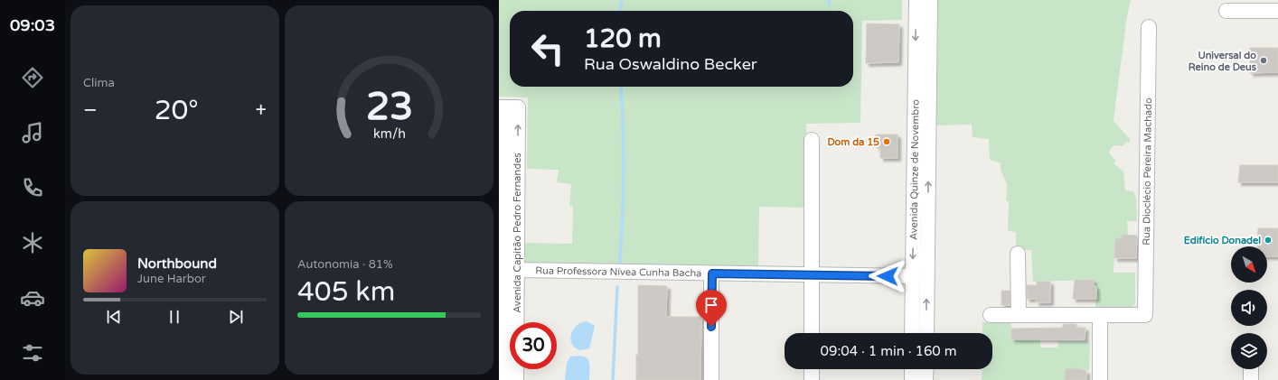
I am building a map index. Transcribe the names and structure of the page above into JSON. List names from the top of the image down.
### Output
{
  "streets": {
    "street": [
      "Avenida Quinze de Novembro",
      "Rua Dioclécio Pereira Machado",
      "Avenida Capitão Pedro Fernandes",
      "Rua Professora Nívea Cunha Bacha"
    ]
  },
  "crossings": [
    ["Avenida Quinze de Novembro", "Rua Professora Nívea Cunha Bacha"],
    ["Avenida Capitão Pedro Fernandes", "Rua Professora Nívea Cunha Bacha"]
  ],
  "places": ["Universal do Reino de Deus", "Dom da 15", "Edifício Donadel"],
  "north": "bottom right",
  "page": {
    "tabs": "09:03",
    "tile": [
      "Clima",
      ["Autonomia · 81%", "405 km"]
    ],
    "turn": ["120 m", "Rua Oswaldino Becker"],
    "heat": ["−", "20°", "+"],
    "song": ["Northbound", "June Harbor"],
    "limit": "30",
    "trip": "09:04 · 1 min · 160 m",
    "gauge": ["23", "km/h"]
  }
}
